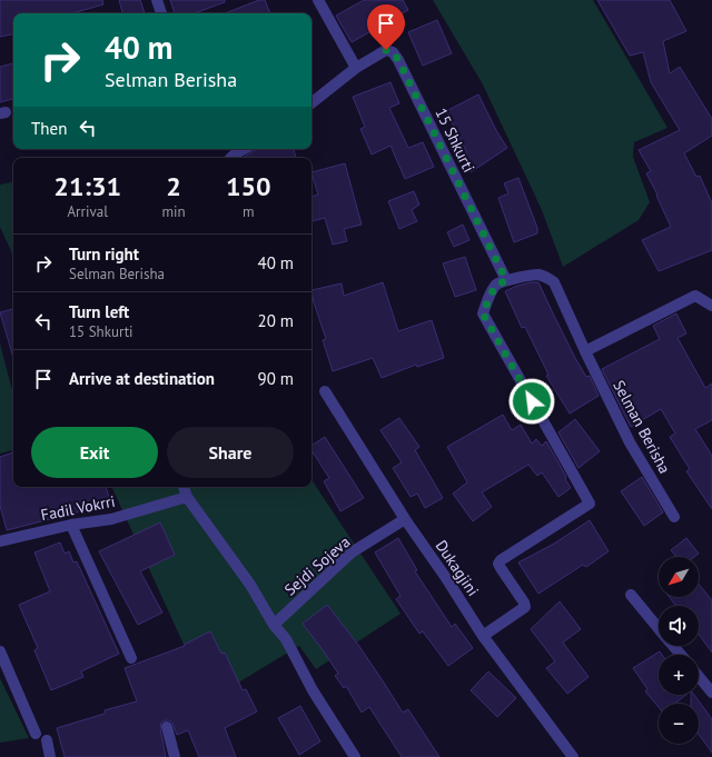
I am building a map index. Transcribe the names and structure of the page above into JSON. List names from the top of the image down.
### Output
{
  "streets": {
    "street": [
      "15 Shkurti",
      "Selman Berisha",
      "Fadil Vokrri",
      "Sejdi Sojeva",
      "Dukagjini"
    ]
  },
  "crossings": [
    ["15 Shkurti", "Selman Berisha"],
    ["Sejdi Sojeva", "Dukagjini"]
  ],
  "north": "bottom left",
  "page": {
    "turn": ["40 m", "Selman Berisha"],
    "then": "Then",
    "eta": [
      "21:31",
      "Arrival",
      "2",
      "min",
      "150",
      "m"
    ],
    "list": [
      {
        "name": "Turn right",
        "note": "Selman Berisha",
        "value": "40 m"
      },
      {
        "name": "Turn left",
        "note": "15 Shkurti",
        "value": "20 m"
      },
      {
        "name": "Arrive at destination",
        "value": "90 m"
      }
    ],
    "buttons": ["Exit", "Share"],
    "map_buttons": ["+", "−"]
  }
}
